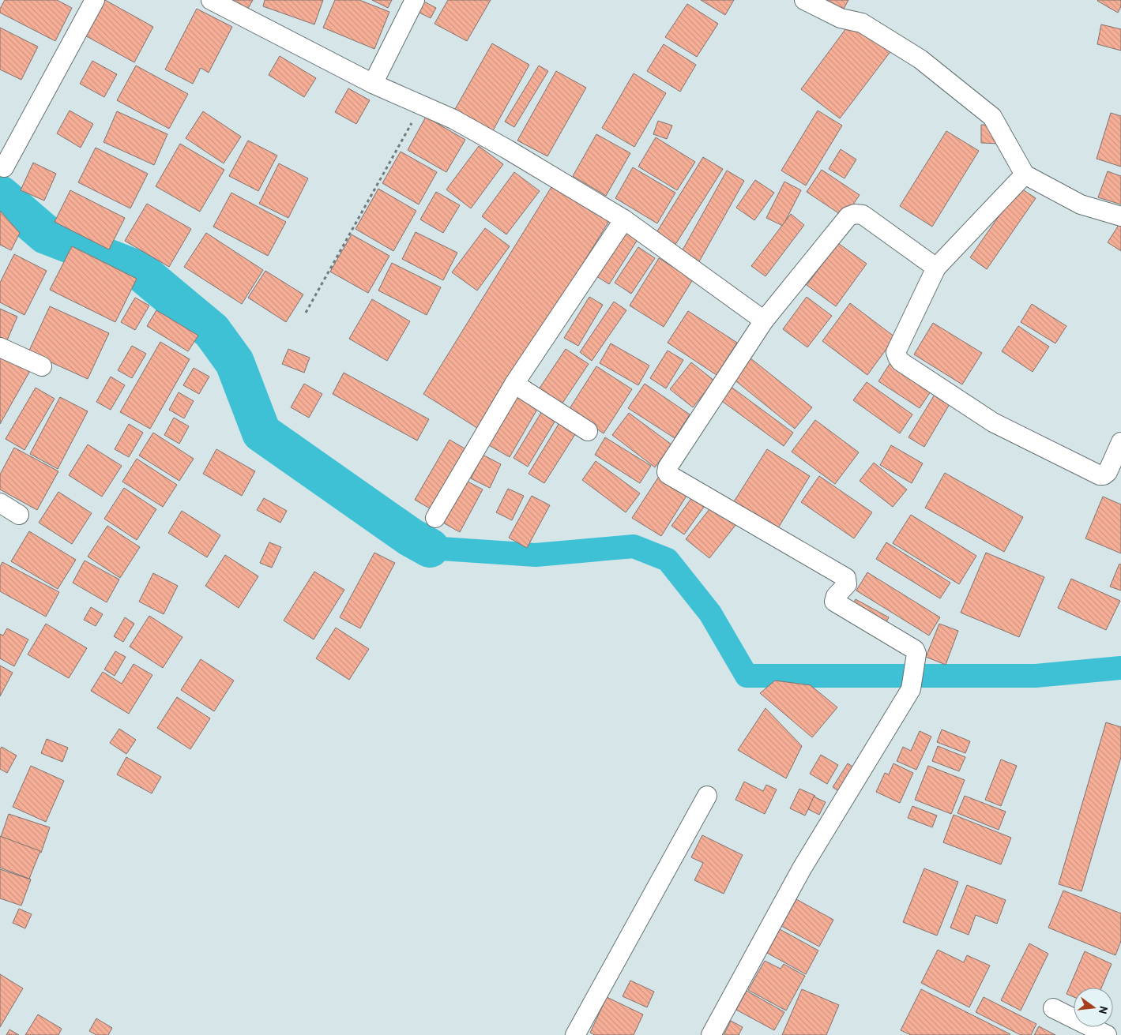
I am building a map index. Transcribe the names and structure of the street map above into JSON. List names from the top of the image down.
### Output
{
  "north": "right"
}
